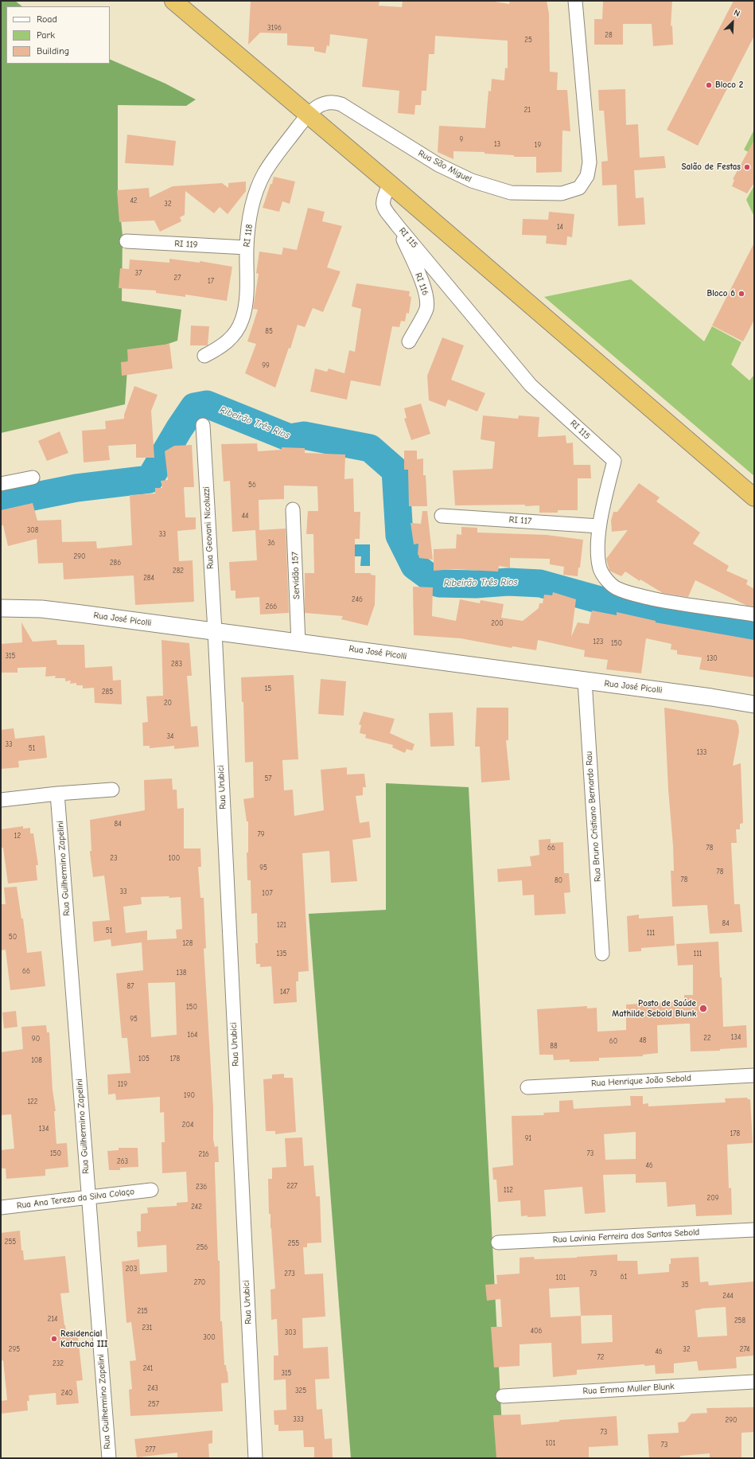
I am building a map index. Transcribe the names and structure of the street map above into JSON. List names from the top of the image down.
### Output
{
  "streets": {
    "street": [
      "Rua São Miguel",
      "RI 118",
      "RI 115",
      "RI 119",
      "RI 116",
      "RI 117",
      "Rua Geovani Nicoluzzi",
      "Servidão 157",
      "Rua José Picolli",
      "Rua Urubici",
      "Rua Bruno Cristiano Bernardo Rau",
      "Rua Guilhermino Zapelini",
      "Rua Henrique João Sebold",
      "Rua Ana Tereza da Silva Colaço",
      "Rua Lavinia Ferreira dos Santos Sebold",
      "Rua Emma Muller Blunk"
    ]
  },
  "crossings": [
    ["Rua São Miguel", "RI 118"],
    ["RI 118", "RI 119"],
    ["RI 115", "RI 116"],
    ["RI 115", "RI 117"],
    ["Rua Geovani Nicoluzzi", "Rua José Picolli"],
    ["Rua Geovani Nicoluzzi", "Rua Urubici"],
    ["Servidão 157", "Rua José Picolli"],
    ["Rua José Picolli", "Rua Urubici"],
    ["Rua José Picolli", "Rua Bruno Cristiano Bernardo Rau"],
    ["Rua Guilhermino Zapelini", "Rua Ana Tereza da Silva Colaço"]
  ],
  "water": ["Ribeirão Três Rios"],
  "places": [
    "Bloco 2",
    "Salão de Festas",
    "Bloco 6",
    "Posto de Saúde Mathilde Sebold Blunk",
    "Residencial Katrucha III"
  ],
  "house_numbers": [
    "3196",
    "28",
    "25",
    "21",
    "9",
    "13",
    "19",
    "42",
    "32",
    "14",
    "37",
    "27",
    "17",
    "85",
    "99",
    "56",
    "44",
    "308",
    "33",
    "36",
    "290",
    "286",
    "282",
    "284",
    "246",
    "266",
    "200",
    "123",
    "150",
    "315",
    "130",
    "283",
    "15",
    "285",
    "20",
    "34",
    "33",
    "51",
    "133",
    "57",
    "84",
    "79",
    "12",
    "66",
    "78",
    "23",
    "100",
    "95",
    "78",
    "78",
    "80",
    "33",
    "107",
    "84",
    "121",
    "51",
    "111",
    "50",
    "128",
    "135",
    "111",
    "66",
    "138",
    "87",
    "147",
    "150",
    "95",
    "164",
    "134",
    "22",
    "90",
    "48",
    "60",
    "88",
    "105",
    "178",
    "108",
    "119",
    "190",
    "122",
    "204",
    "134",
    "178",
    "91",
    "150",
    "73",
    "216",
    "263",
    "46",
    "227",
    "236",
    "112",
    "209",
    "242",
    "255",
    "255",
    "256",
    "203",
    "273",
    "73",
    "61",
    "101",
    "270",
    "35",
    "244",
    "215",
    "214",
    "258",
    "231",
    "406",
    "303",
    "300",
    "295",
    "32",
    "274",
    "46",
    "72",
    "232",
    "241",
    "315",
    "243",
    "325",
    "240",
    "257",
    "333",
    "290",
    "73",
    "101",
    "73",
    "277"
  ],
  "legend": ["Road", "Park", "Building"],
  "north": "top right"
}
